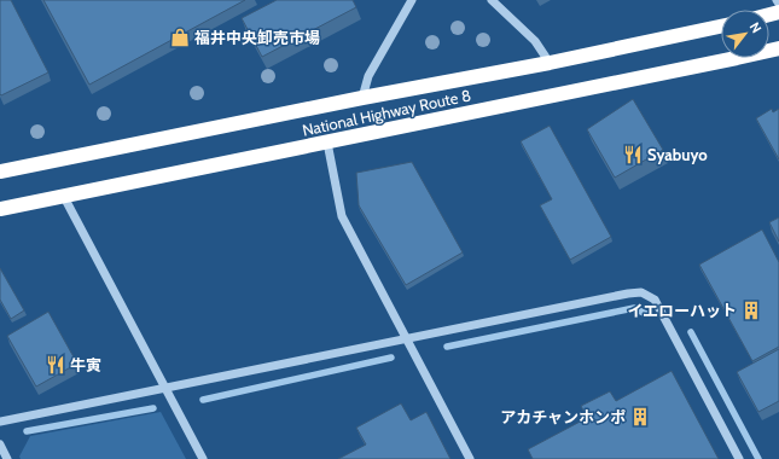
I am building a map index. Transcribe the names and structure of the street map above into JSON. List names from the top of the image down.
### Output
{
  "streets": {
    "highway": ["National Highway Route 8"]
  },
  "places": {
    "shop": ["福井中央卸売市場"],
    "restaurant": ["Syabuyo", "牛寅"],
    "building": ["イエローハット", "アカチャンホンポ"]
  },
  "north": "top right"
}
